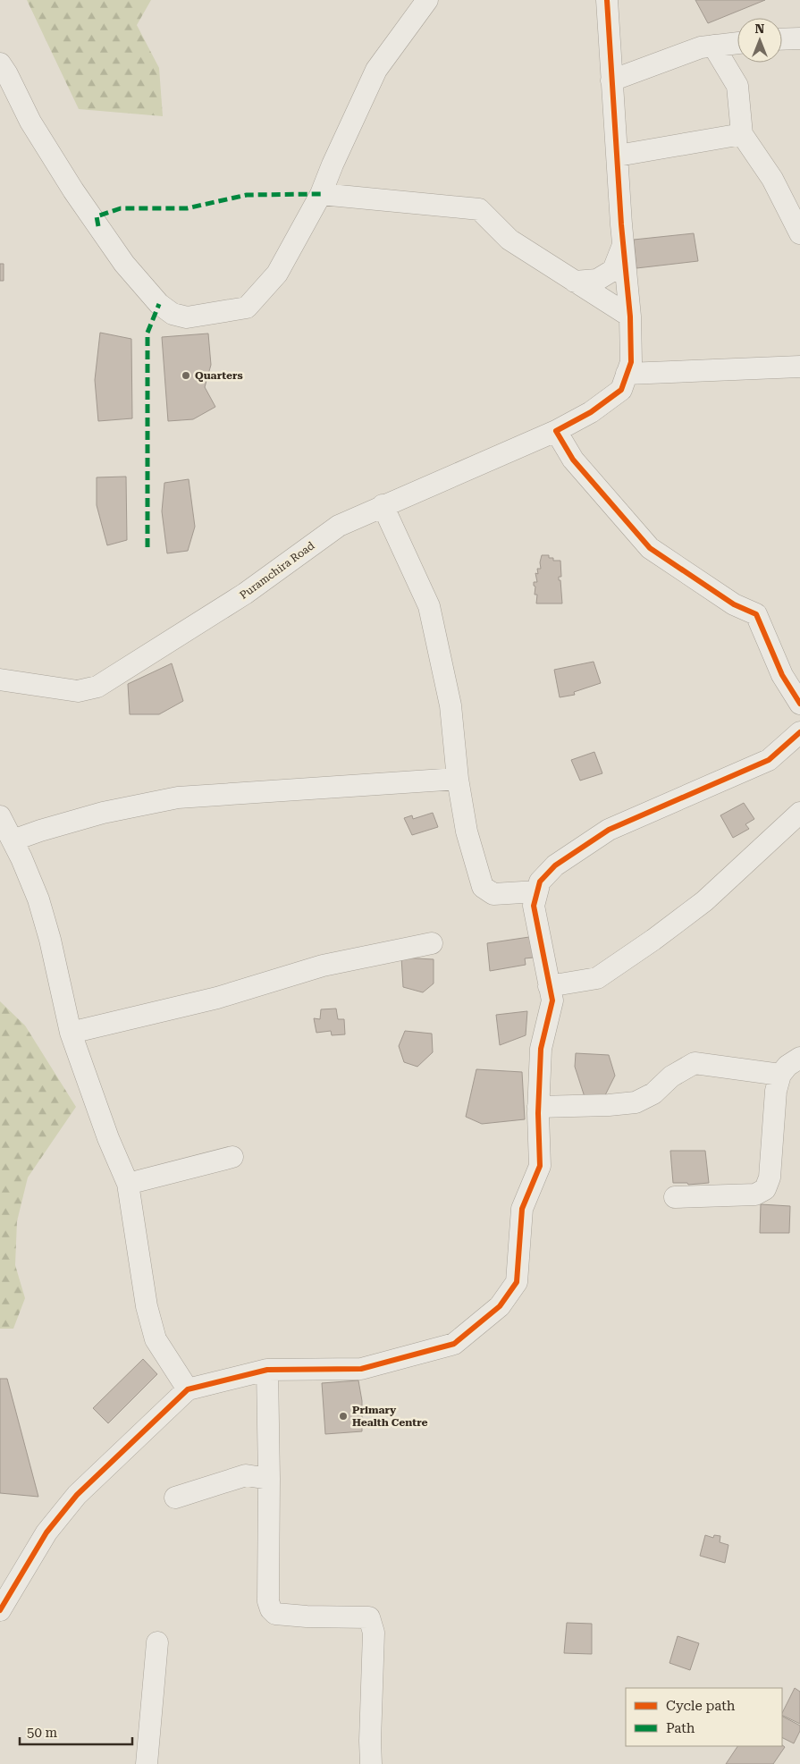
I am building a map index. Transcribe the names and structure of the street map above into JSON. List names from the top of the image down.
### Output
{
  "streets": {
    "street": ["Puramchira Road"]
  },
  "places": ["Quarters", "Primary Health Centre"],
  "legend": ["Cycle path", "Path"],
  "scale_bar": "50 m",
  "north": "top"
}
